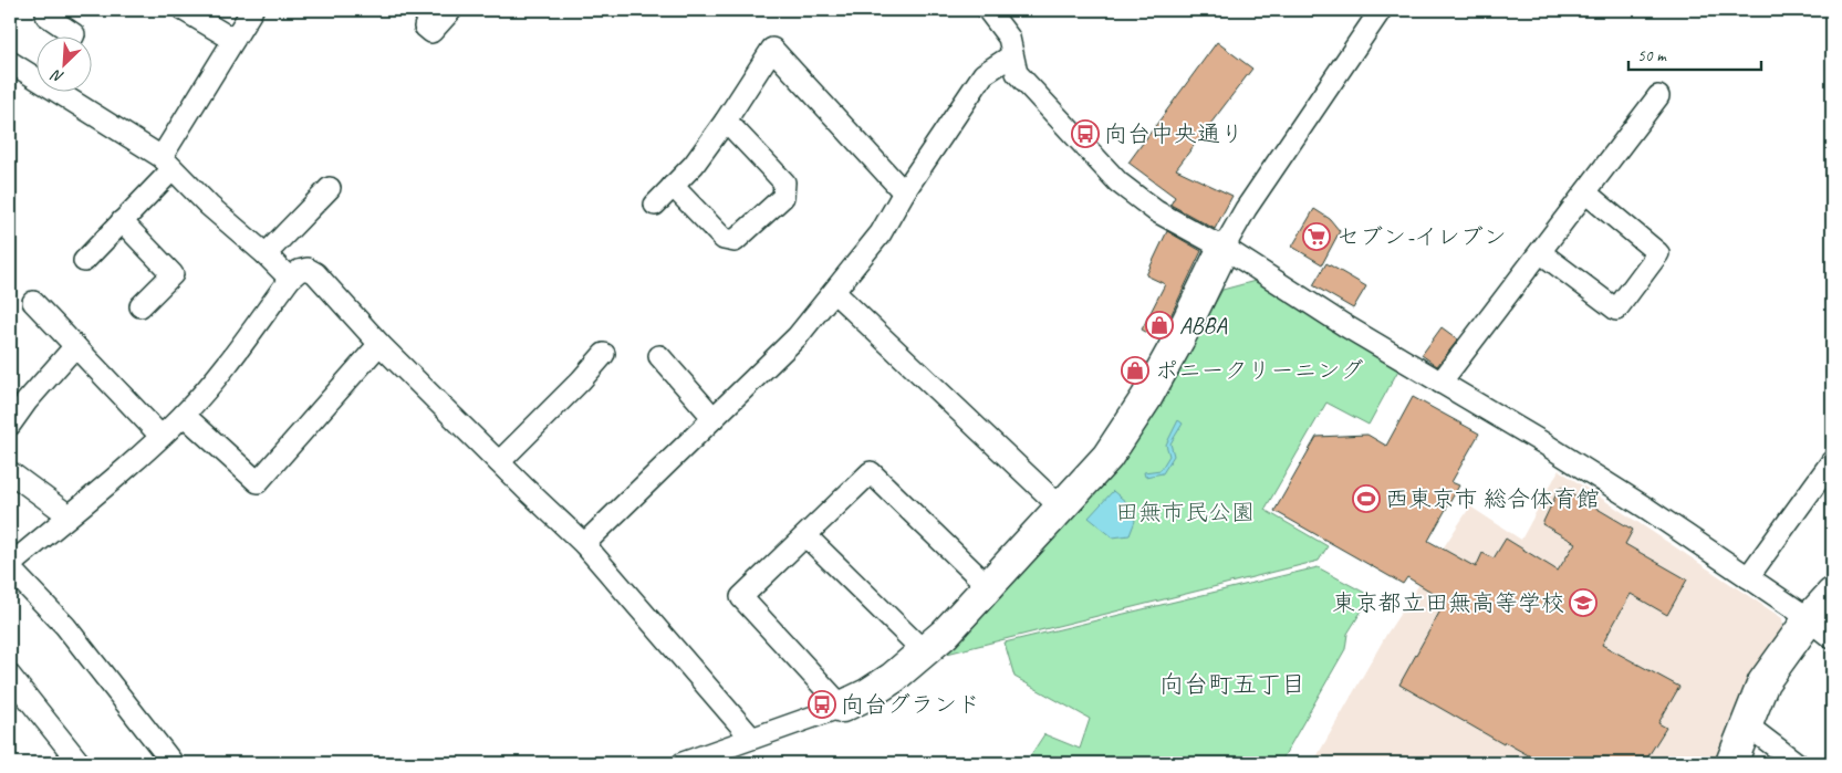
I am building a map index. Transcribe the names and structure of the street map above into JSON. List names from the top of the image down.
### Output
{
  "districts": ["向台町五丁目"],
  "parks": ["田無市民公園"],
  "places": {
    "bus stop": ["向台中央通り", "向台グランド"],
    "supermarket": ["セブン-イレブン"],
    "shop": ["ABBA", "ポニークリーニング"],
    "sports": ["西東京市 総合体育館"],
    "school or university": ["東京都立田無高等学校"]
  },
  "scale_bar": "50 m",
  "north": "bottom left"
}
